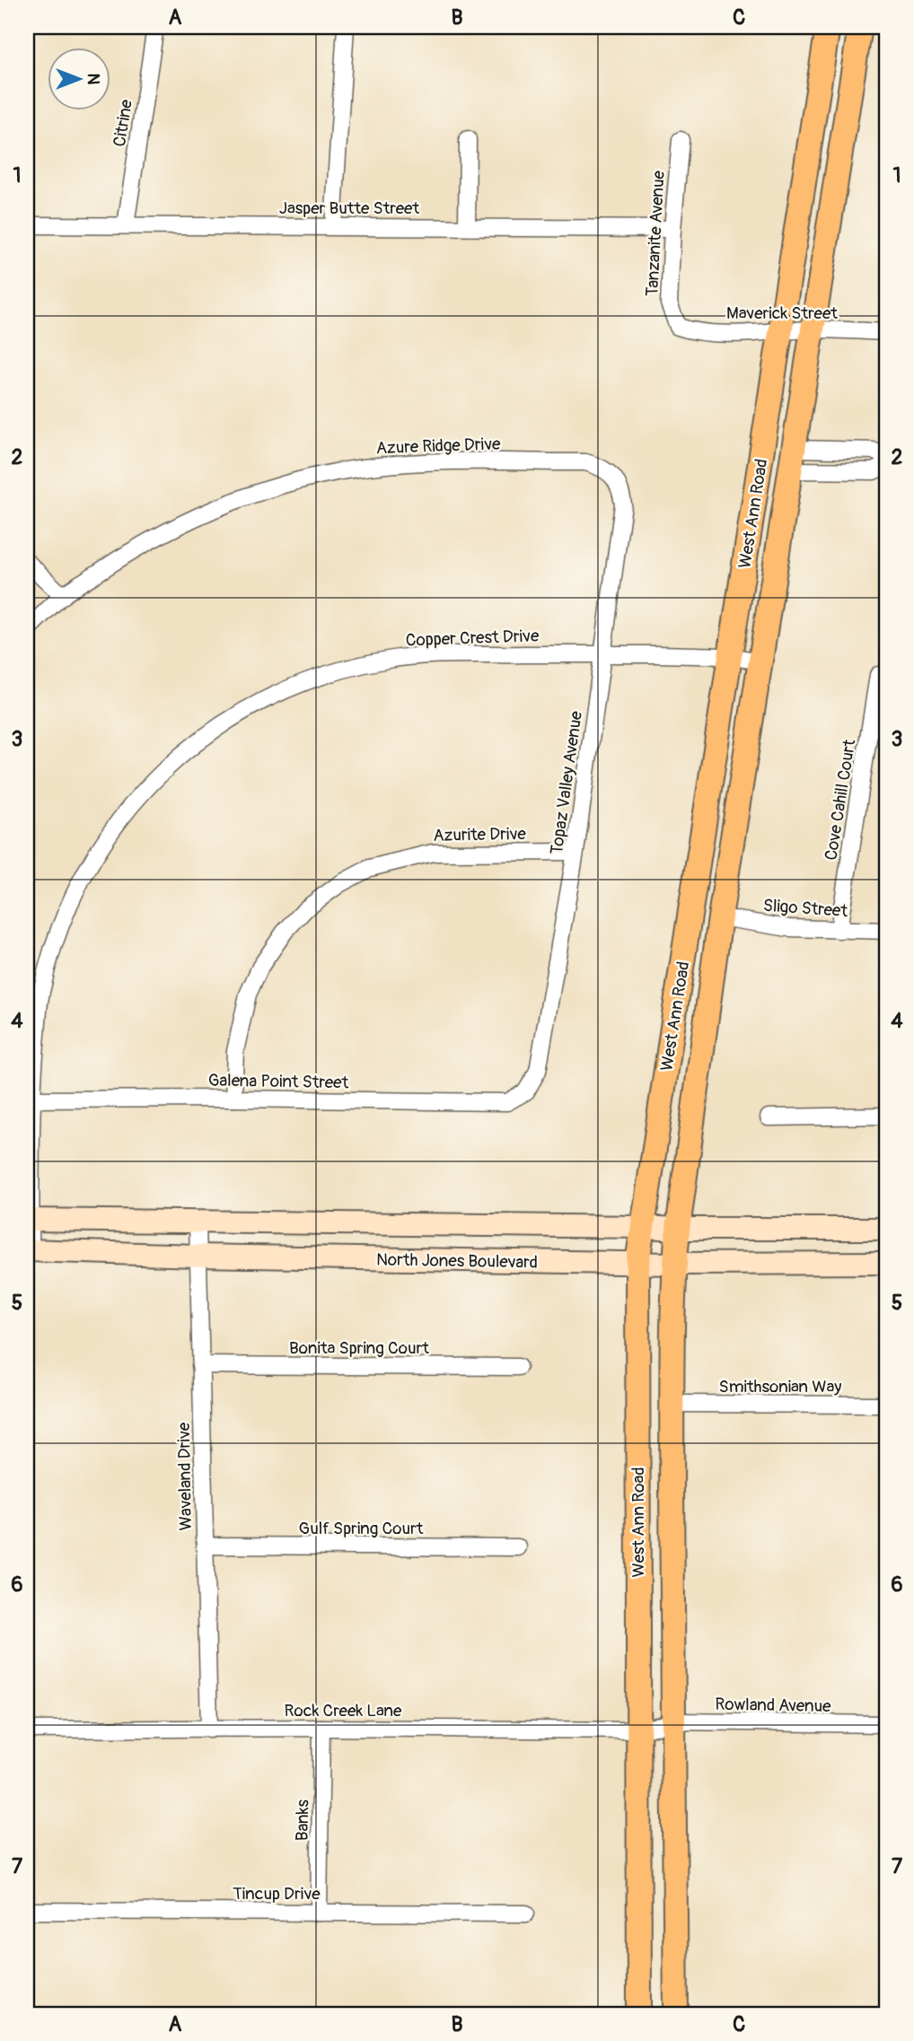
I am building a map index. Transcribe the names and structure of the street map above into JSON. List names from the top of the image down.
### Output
{
  "streets": {
    "main road": ["West Ann Road", "North Jones Boulevard"],
    "street": [
      "Citrine",
      "Jasper Butte Street",
      "Tanzanite Avenue",
      "Maverick Street",
      "Azure Ridge Drive",
      "Copper Crest Drive",
      "Topaz Valley Avenue",
      "Cove Cahill Court",
      "Azurite Drive",
      "Sligo Street",
      "Galena Point Street",
      "Bonita Spring Court",
      "Smithsonian Way",
      "Waveland Drive",
      "Gulf Spring Court",
      "Rowland Avenue",
      "Rock Creek Lane",
      "Banks",
      "Tincup Drive"
    ]
  },
  "crossings": [
    ["Citrine", "Jasper Butte Street"],
    ["Jasper Butte Street", "Tanzanite Avenue"],
    ["Tanzanite Avenue", "Maverick Street"],
    ["Maverick Street", "West Ann Road"],
    ["Azure Ridge Drive", "Topaz Valley Avenue"],
    ["West Ann Road", "Copper Crest Drive"],
    ["West Ann Road", "Sligo Street"],
    ["West Ann Road", "North Jones Boulevard"],
    ["West Ann Road", "Smithsonian Way"],
    ["West Ann Road", "Rowland Avenue"],
    ["West Ann Road", "Rock Creek Lane"],
    ["Copper Crest Drive", "Topaz Valley Avenue"],
    ["Copper Crest Drive", "Galena Point Street"],
    ["Copper Crest Drive", "North Jones Boulevard"],
    ["Topaz Valley Avenue", "Azurite Drive"],
    ["Topaz Valley Avenue", "Galena Point Street"],
    ["Cove Cahill Court", "Sligo Street"],
    ["Azurite Drive", "Galena Point Street"],
    ["North Jones Boulevard", "Waveland Drive"],
    ["Bonita Spring Court", "Waveland Drive"],
    ["Waveland Drive", "Gulf Spring Court"],
    ["Waveland Drive", "Rock Creek Lane"],
    ["Rowland Avenue", "Rock Creek Lane"],
    ["Rock Creek Lane", "Banks"],
    ["Banks", "Tincup Drive"]
  ],
  "north": "right",
  "grid": {
    "columns": ["A", "B", "C"],
    "rows": [
      "1",
      "2",
      "3",
      "4",
      "5",
      "6",
      "7"
    ]
  }
}
